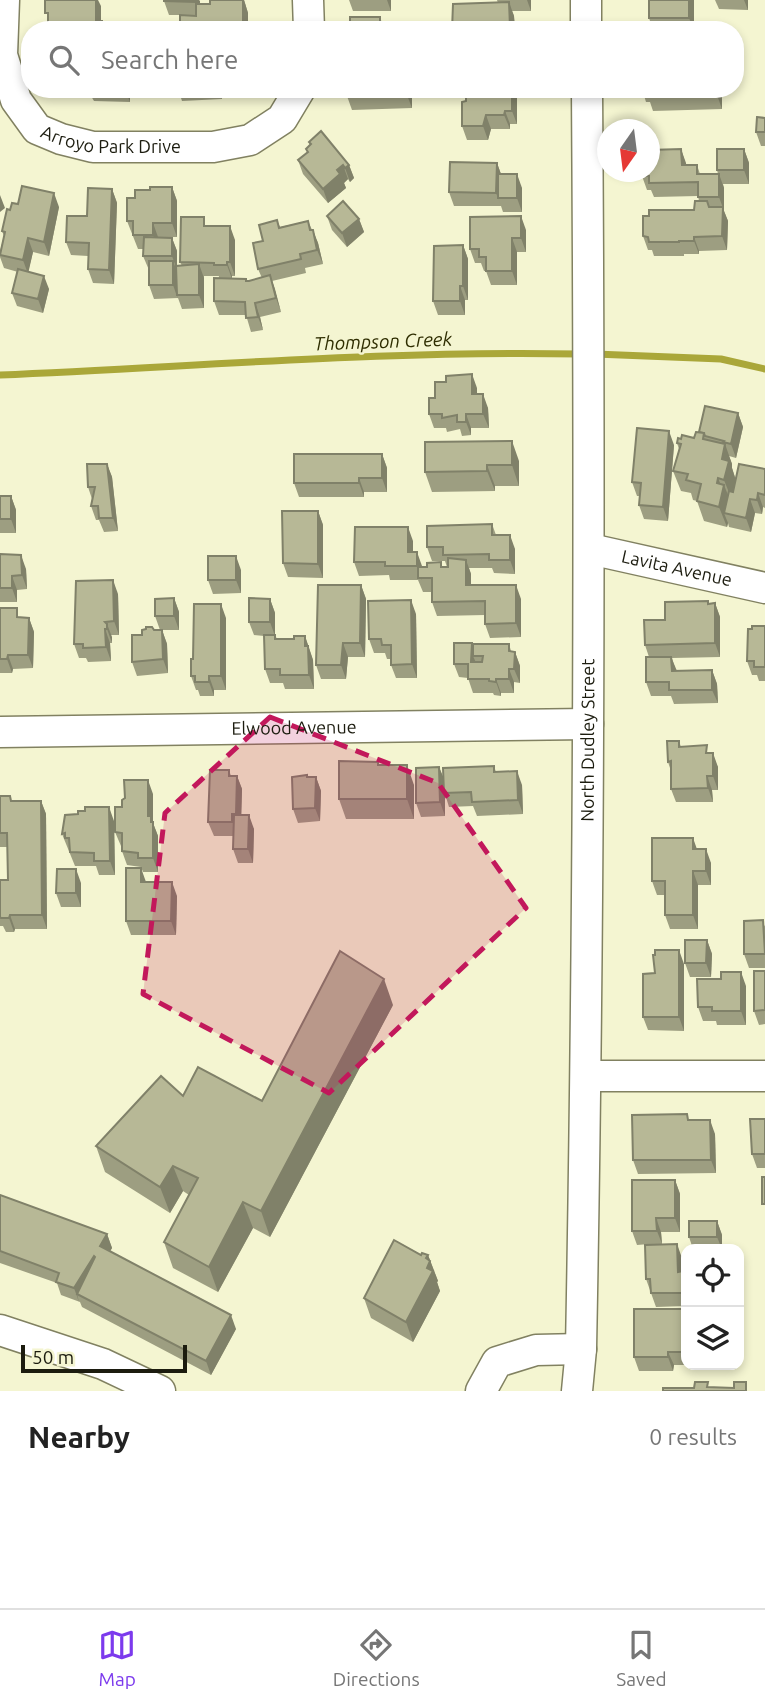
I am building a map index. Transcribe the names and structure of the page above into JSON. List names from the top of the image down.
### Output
{
  "streets": {
    "street": [
      "Arroyo Park Drive",
      "Lavita Avenue",
      "Elwood Avenue",
      "North Dudley Street"
    ]
  },
  "crossings": [
    ["Lavita Avenue", "North Dudley Street"],
    ["Elwood Avenue", "North Dudley Street"]
  ],
  "water": ["Thompson Creek"],
  "scale_bar": "50 m",
  "north": "bottom",
  "page": {
    "search": "Search here",
    "scale": "50 m",
    "heading": ["Nearby", "0 results"],
    "nav": ["Map", "Directions", "Saved"]
  }
}
